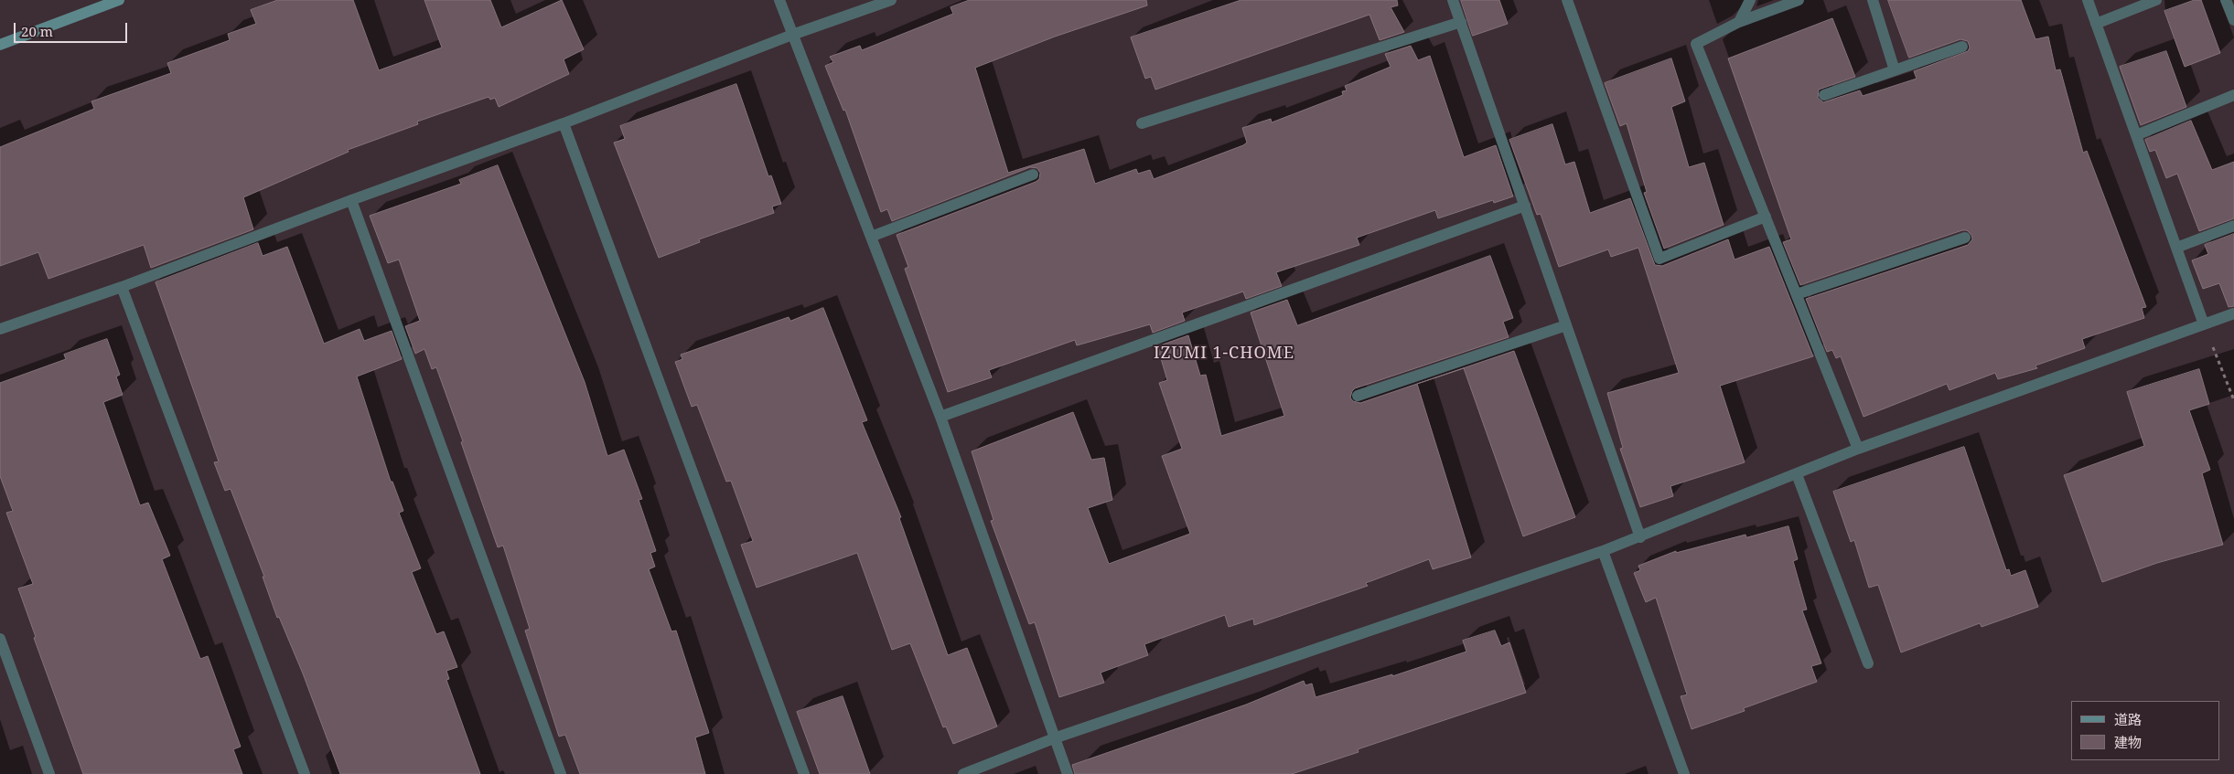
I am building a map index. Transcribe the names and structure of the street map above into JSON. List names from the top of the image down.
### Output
{
  "districts": ["IZUMI 1-CHOME"],
  "legend": ["道路", "建物"],
  "scale_bar": "20 m"
}
